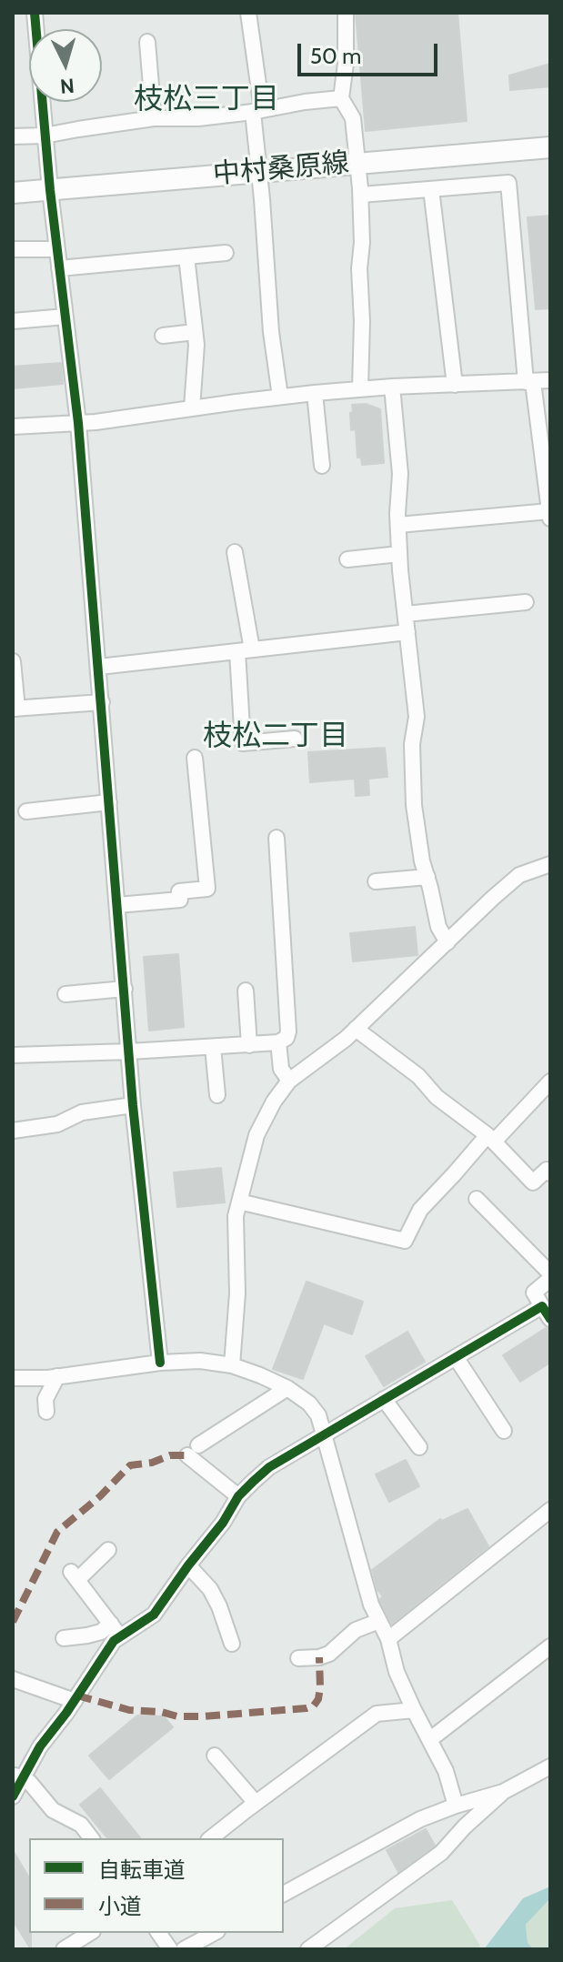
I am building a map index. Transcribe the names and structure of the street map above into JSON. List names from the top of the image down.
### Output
{
  "streets": {
    "street": ["中村桑原線"]
  },
  "districts": ["枝松三丁目", "枝松二丁目"],
  "legend": ["自転車道", "小道"],
  "scale_bar": "50 m",
  "north": "bottom"
}
